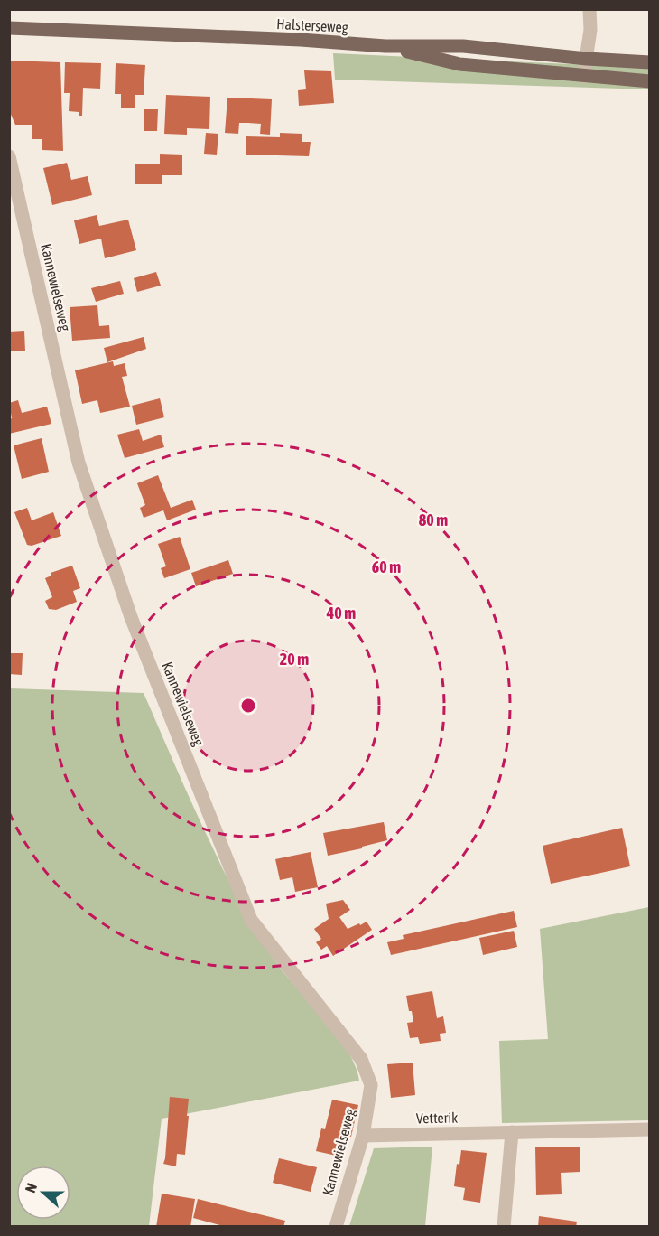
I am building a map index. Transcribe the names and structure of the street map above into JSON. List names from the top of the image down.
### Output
{
  "streets": {
    "main road": ["Halsterseweg"],
    "street": ["Kannewielseweg", "Vetterik"]
  },
  "crossings": [
    ["Kannewielseweg", "Vetterik"]
  ],
  "north": "left",
  "rings": [
    "80 m",
    "60 m",
    "40 m",
    "20 m"
  ]
}
